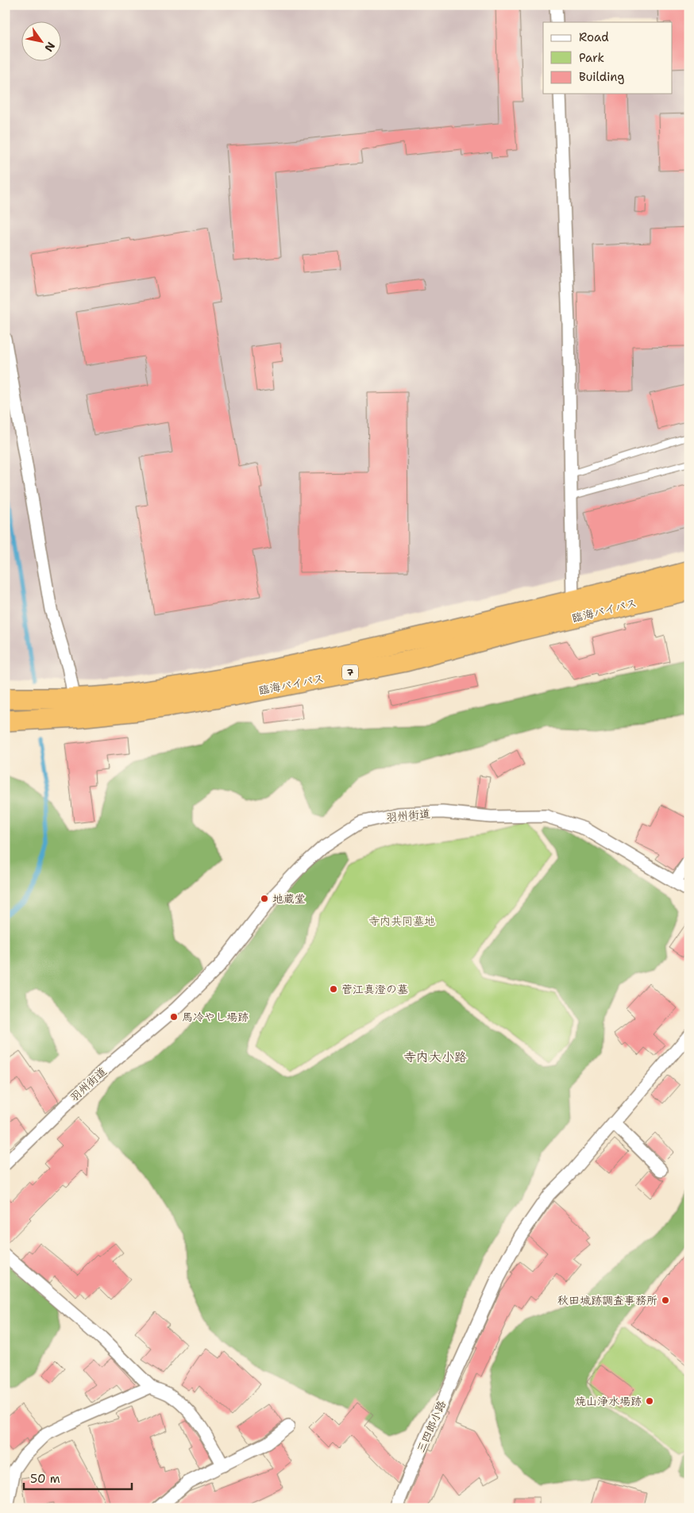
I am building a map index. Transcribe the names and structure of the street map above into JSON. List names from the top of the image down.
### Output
{
  "streets": {
    "highway": ["臨海バイパス", "7"],
    "street": ["羽州街道", "三四郎小路"]
  },
  "districts": ["寺内大小路"],
  "parks": ["寺内共同墓地"],
  "places": [
    "地蔵堂",
    "菅江真澄の墓",
    "馬冷やし場跡",
    "秋田城跡調査事務所",
    "焼山浄水場跡"
  ],
  "legend": ["Road", "Park", "Building"],
  "scale_bar": "50 m",
  "north": "bottom right"
}
